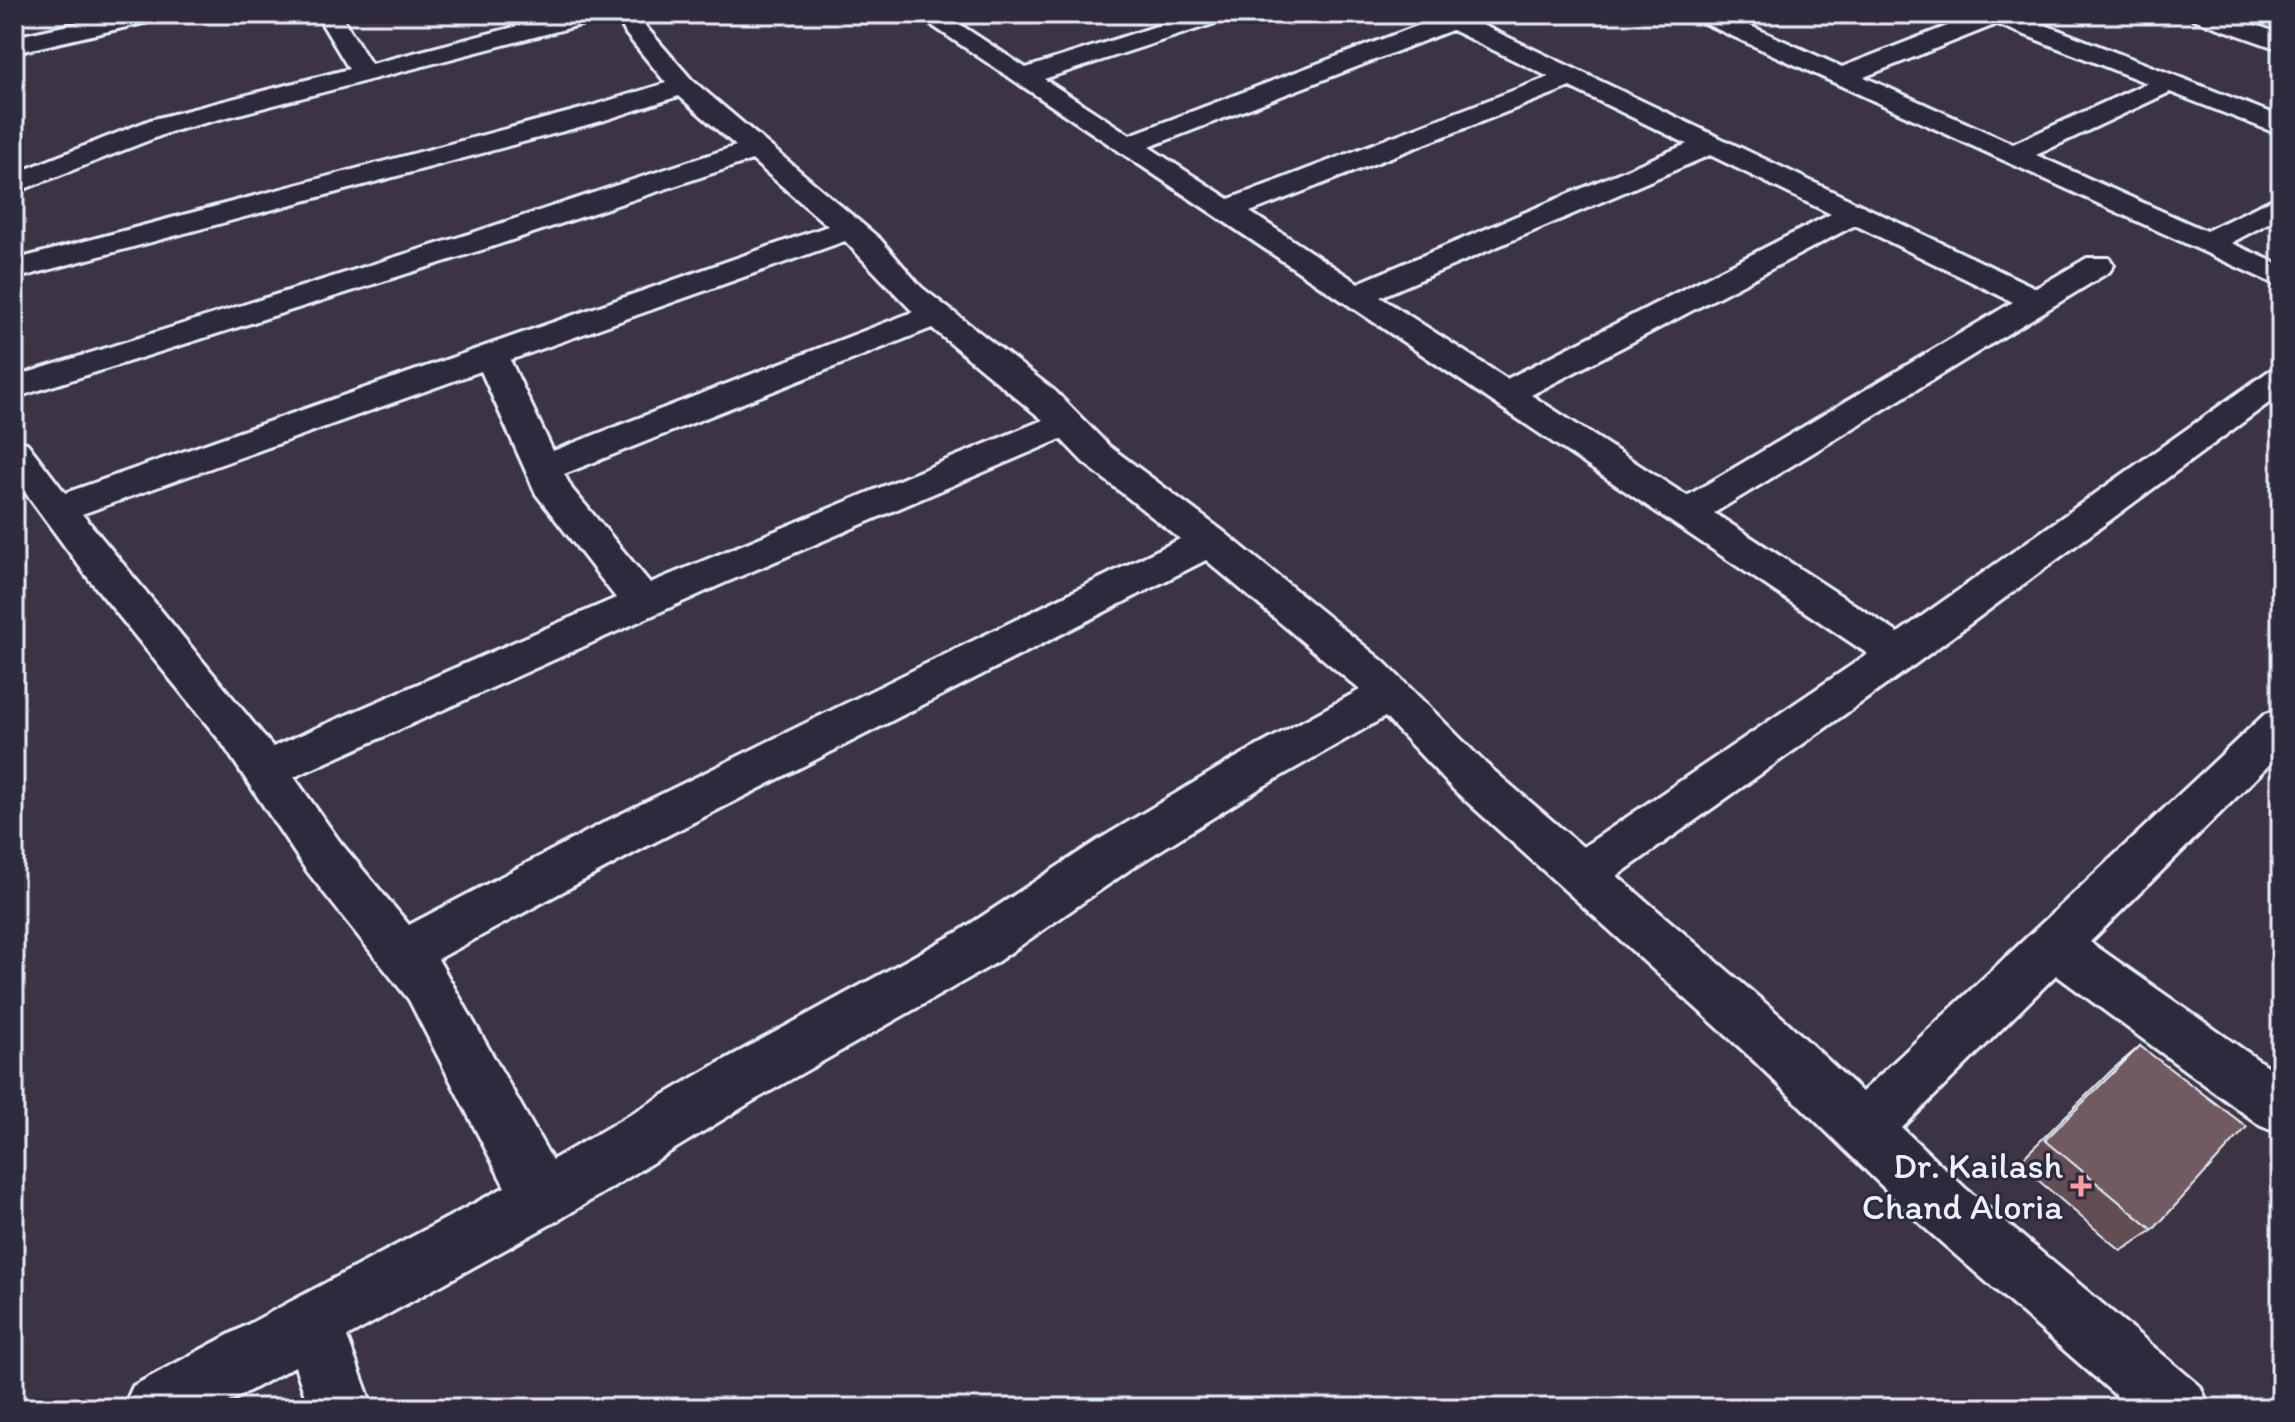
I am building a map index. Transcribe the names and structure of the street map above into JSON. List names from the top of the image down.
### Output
{
  "places": {
    "health": ["Dr. Kailash Chand Aloria"]
  }
}
